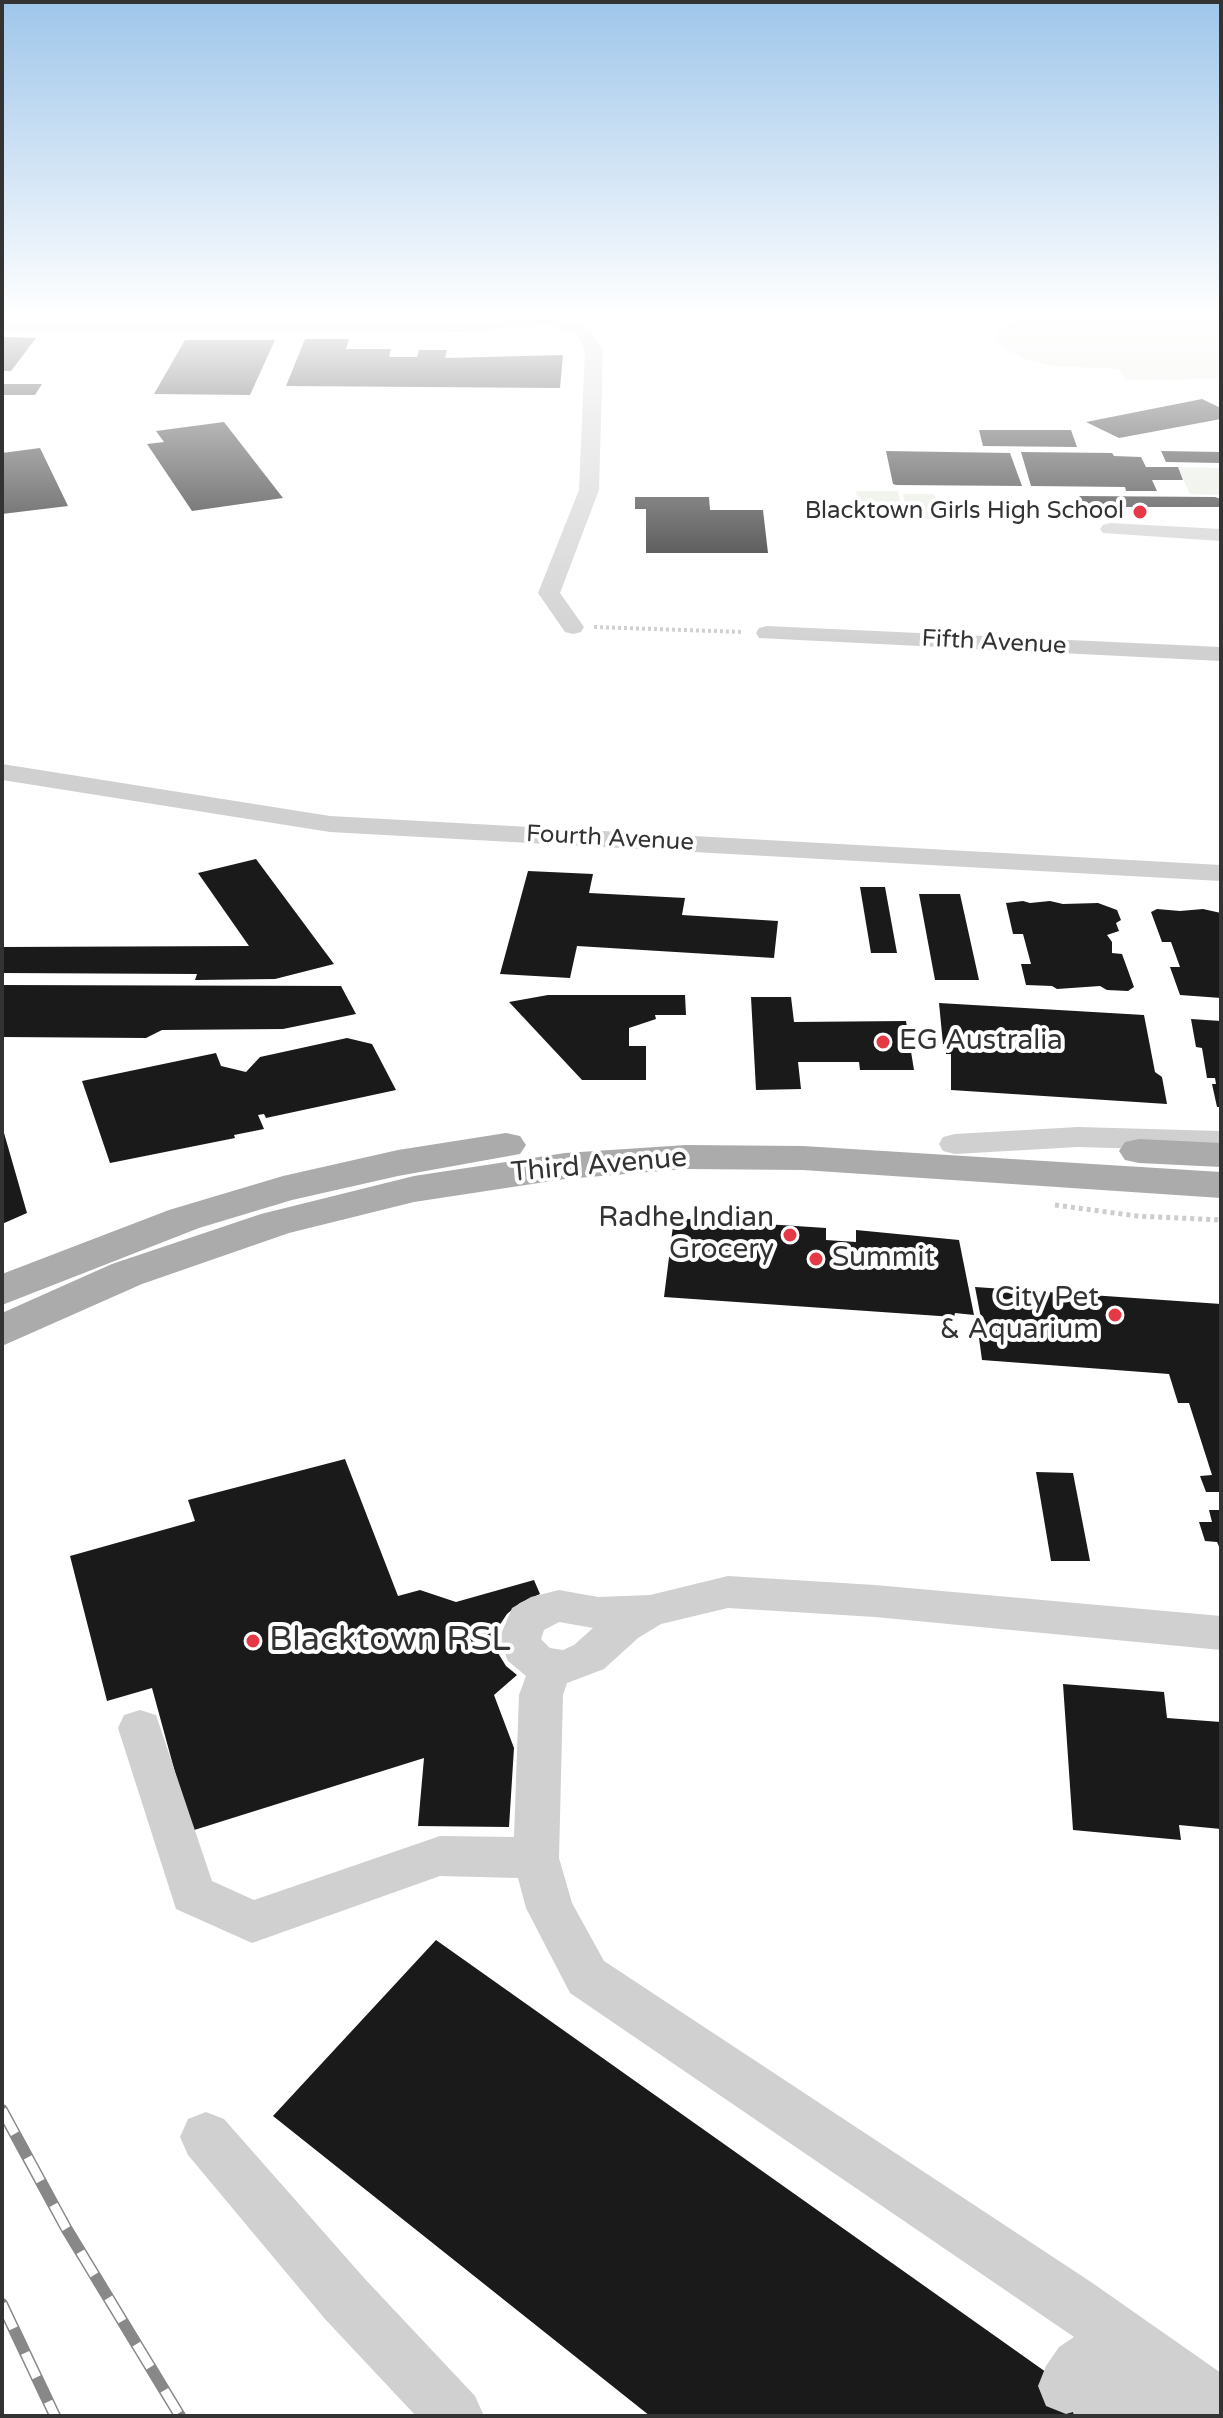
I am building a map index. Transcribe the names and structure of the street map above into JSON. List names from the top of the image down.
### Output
{
  "streets": {
    "main road": ["Third Avenue"],
    "street": ["Fifth Avenue", "Fourth Avenue"]
  },
  "places": [
    "Blacktown Girls High School",
    "EG Australia",
    "Radhe Indian Grocery",
    "Summit",
    "City Pet & Aquarium",
    "Blacktown RSL"
  ]
}
